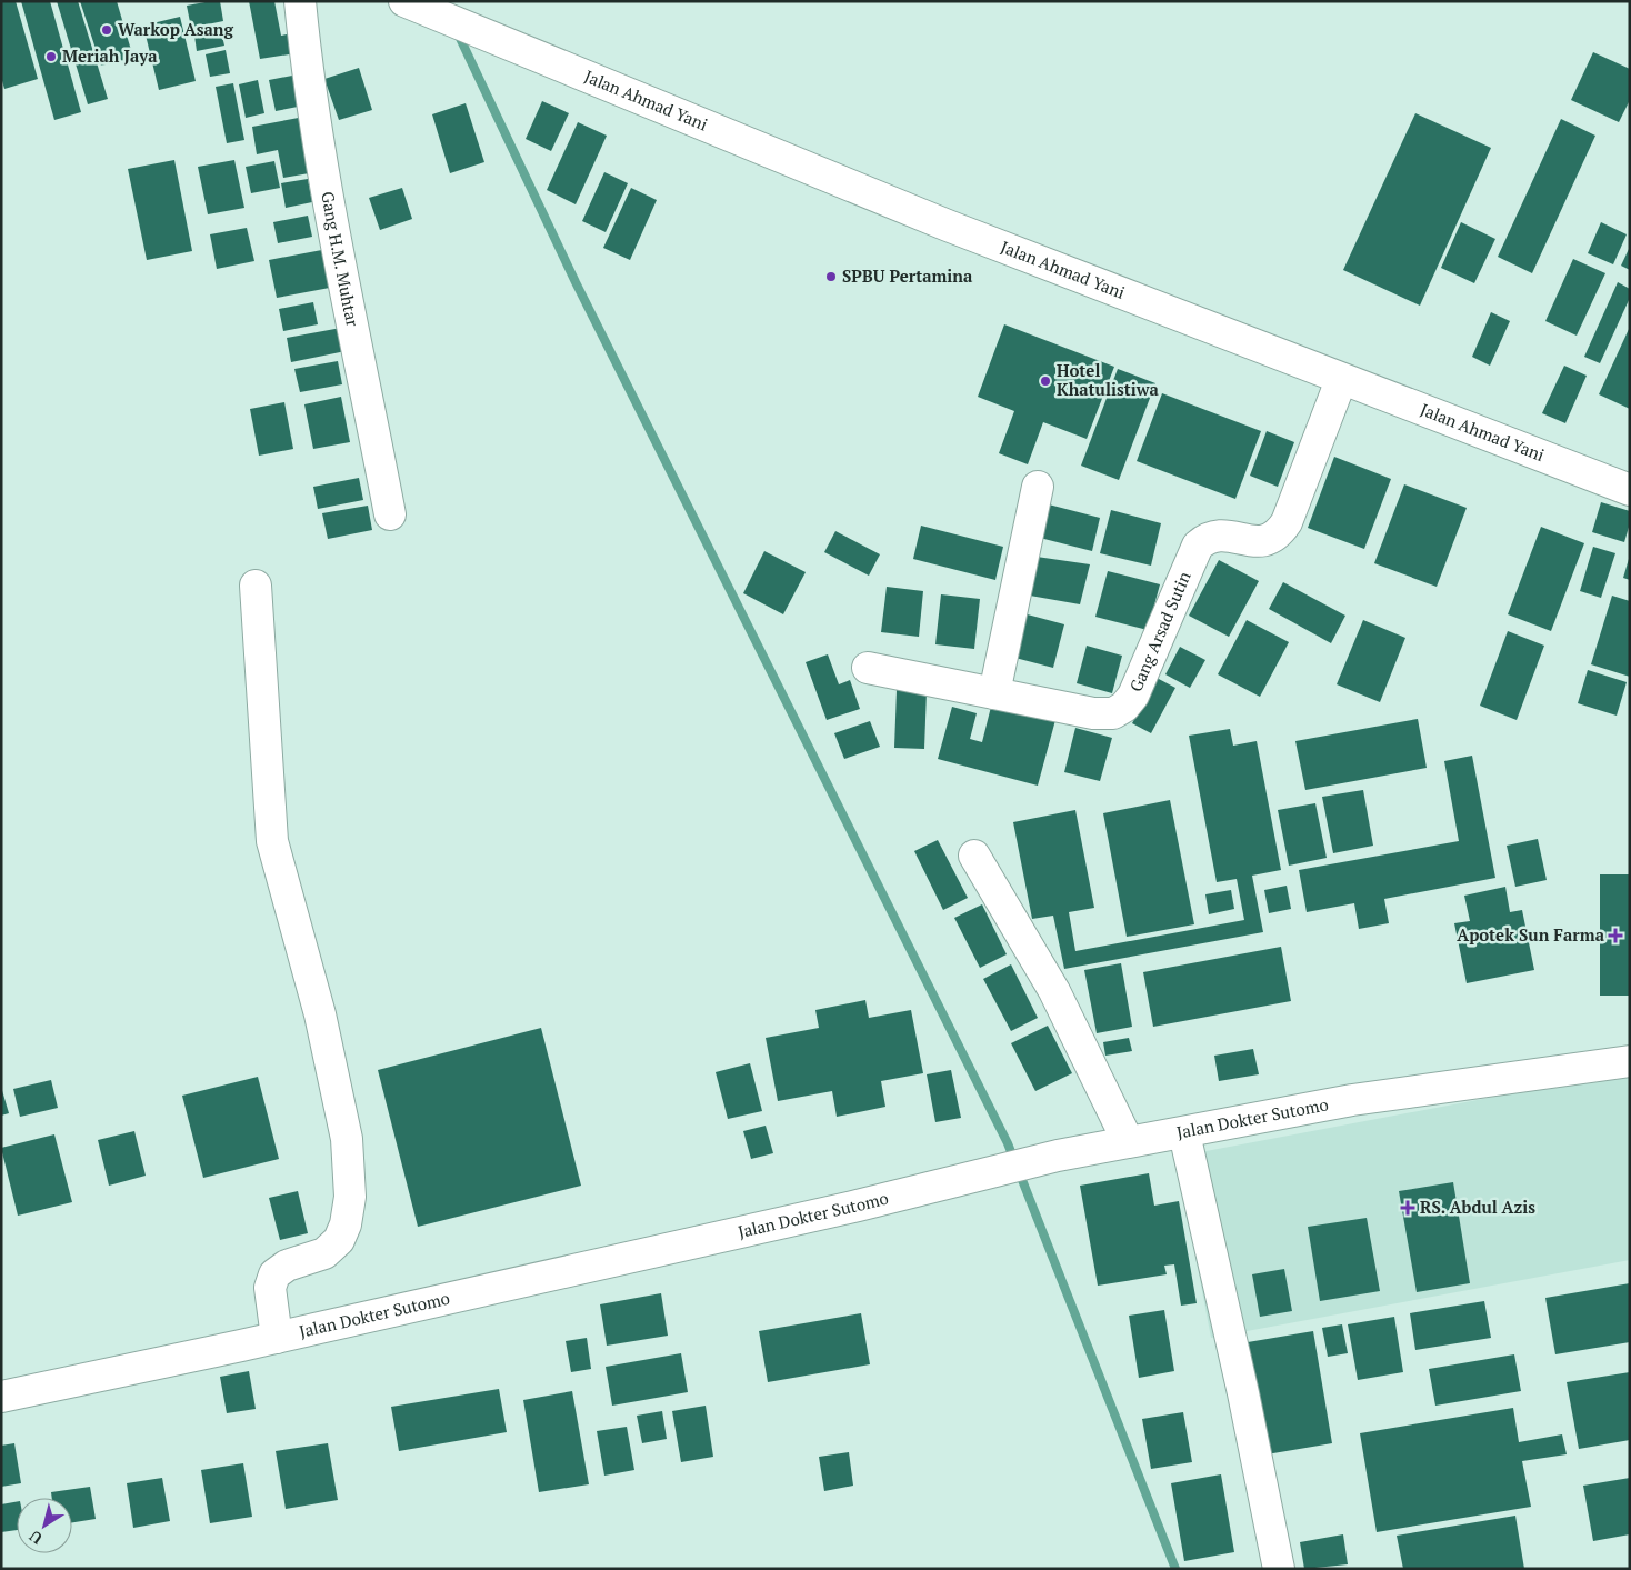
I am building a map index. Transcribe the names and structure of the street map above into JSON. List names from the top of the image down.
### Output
{
  "streets": {
    "street": [
      "Jalan Ahmad Yani",
      "Gang H.M. Muhtar",
      "Gang Arsad Sutin",
      "Jalan Dokter Sutomo"
    ]
  },
  "crossings": [
    ["Jalan Ahmad Yani", "Gang Arsad Sutin"]
  ],
  "places": {
    "other": [
      "Warkop Asang",
      "Meriah Jaya",
      "SPBU Pertamina",
      "Hotel Khatulistiwa"
    ],
    "health": ["Apotek Sun Farma", "RS. Abdul Azis"]
  },
  "north": "bottom left"
}
